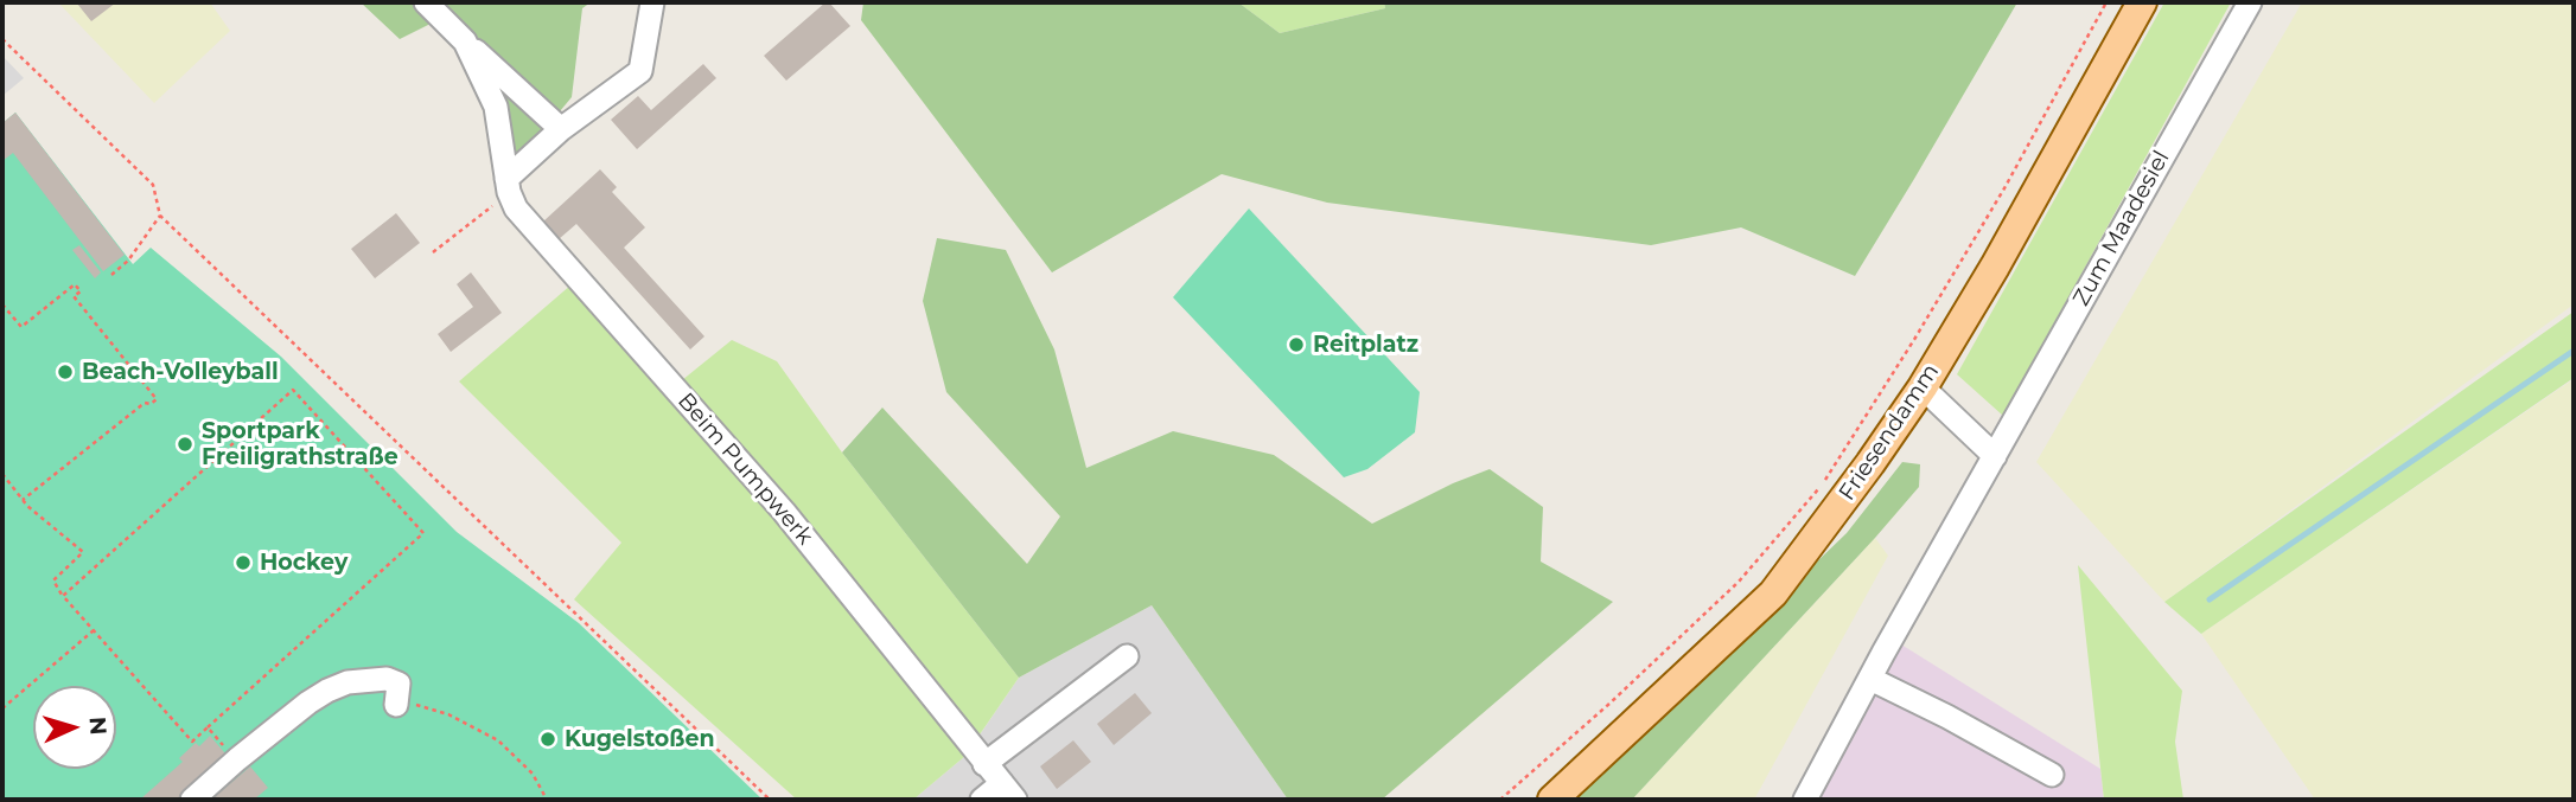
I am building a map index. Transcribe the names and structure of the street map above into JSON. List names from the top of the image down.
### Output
{
  "streets": {
    "main road": ["Friesendamm"],
    "street": ["Zum Maadesiel", "Beim Pumpwerk"]
  },
  "places": [
    "Reitplatz",
    "Beach-Volleyball",
    "Sportpark Freiligrathstraße",
    "Hockey",
    "Kugelstoßen"
  ],
  "north": "right"
}
